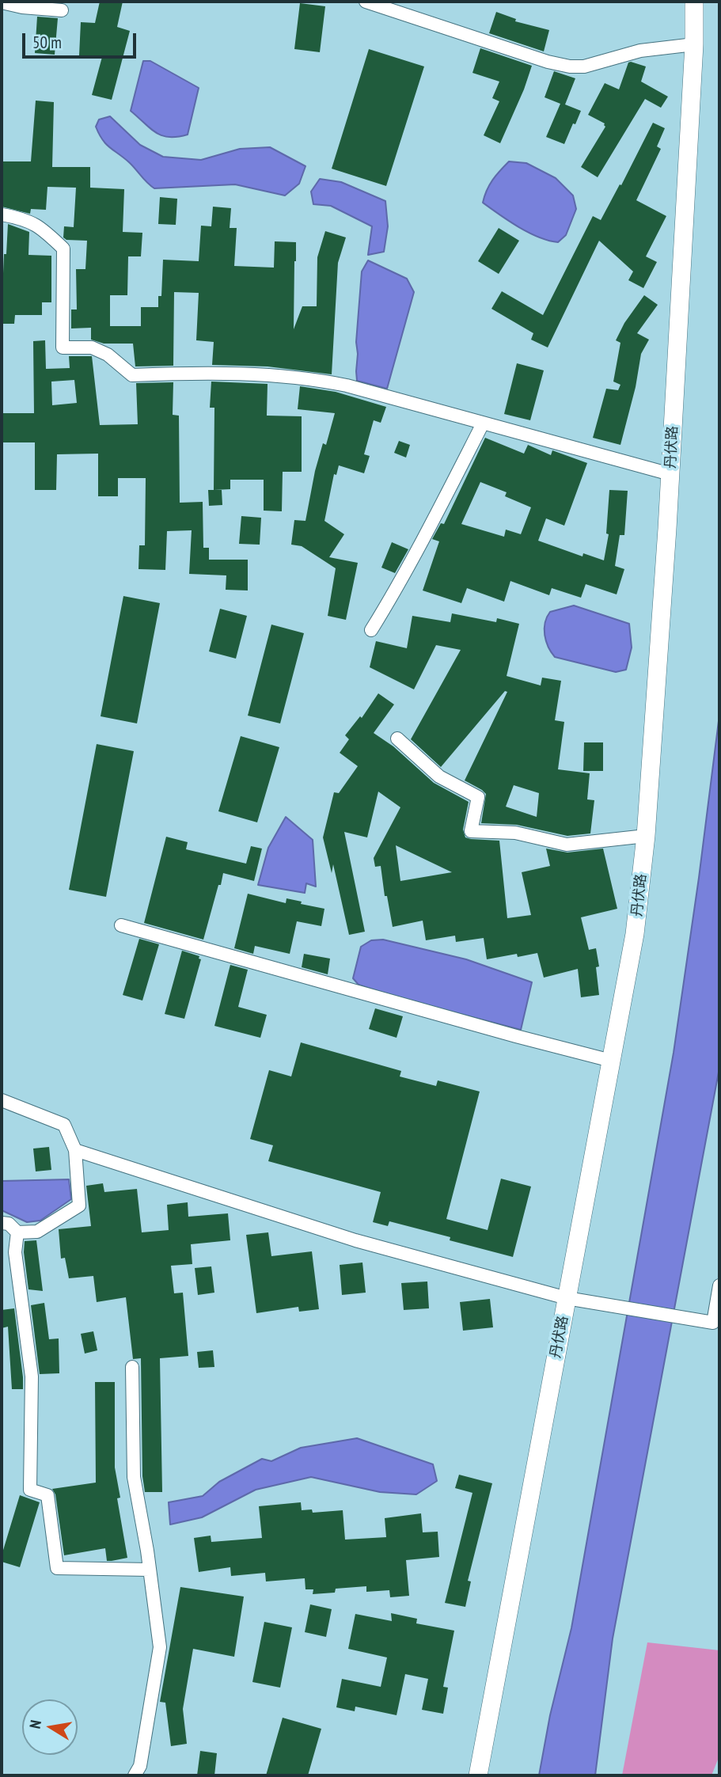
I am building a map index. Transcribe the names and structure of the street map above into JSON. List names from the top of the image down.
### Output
{
  "streets": {
    "main road": ["丹伏路"]
  },
  "scale_bar": "50 m",
  "north": "left"
}
